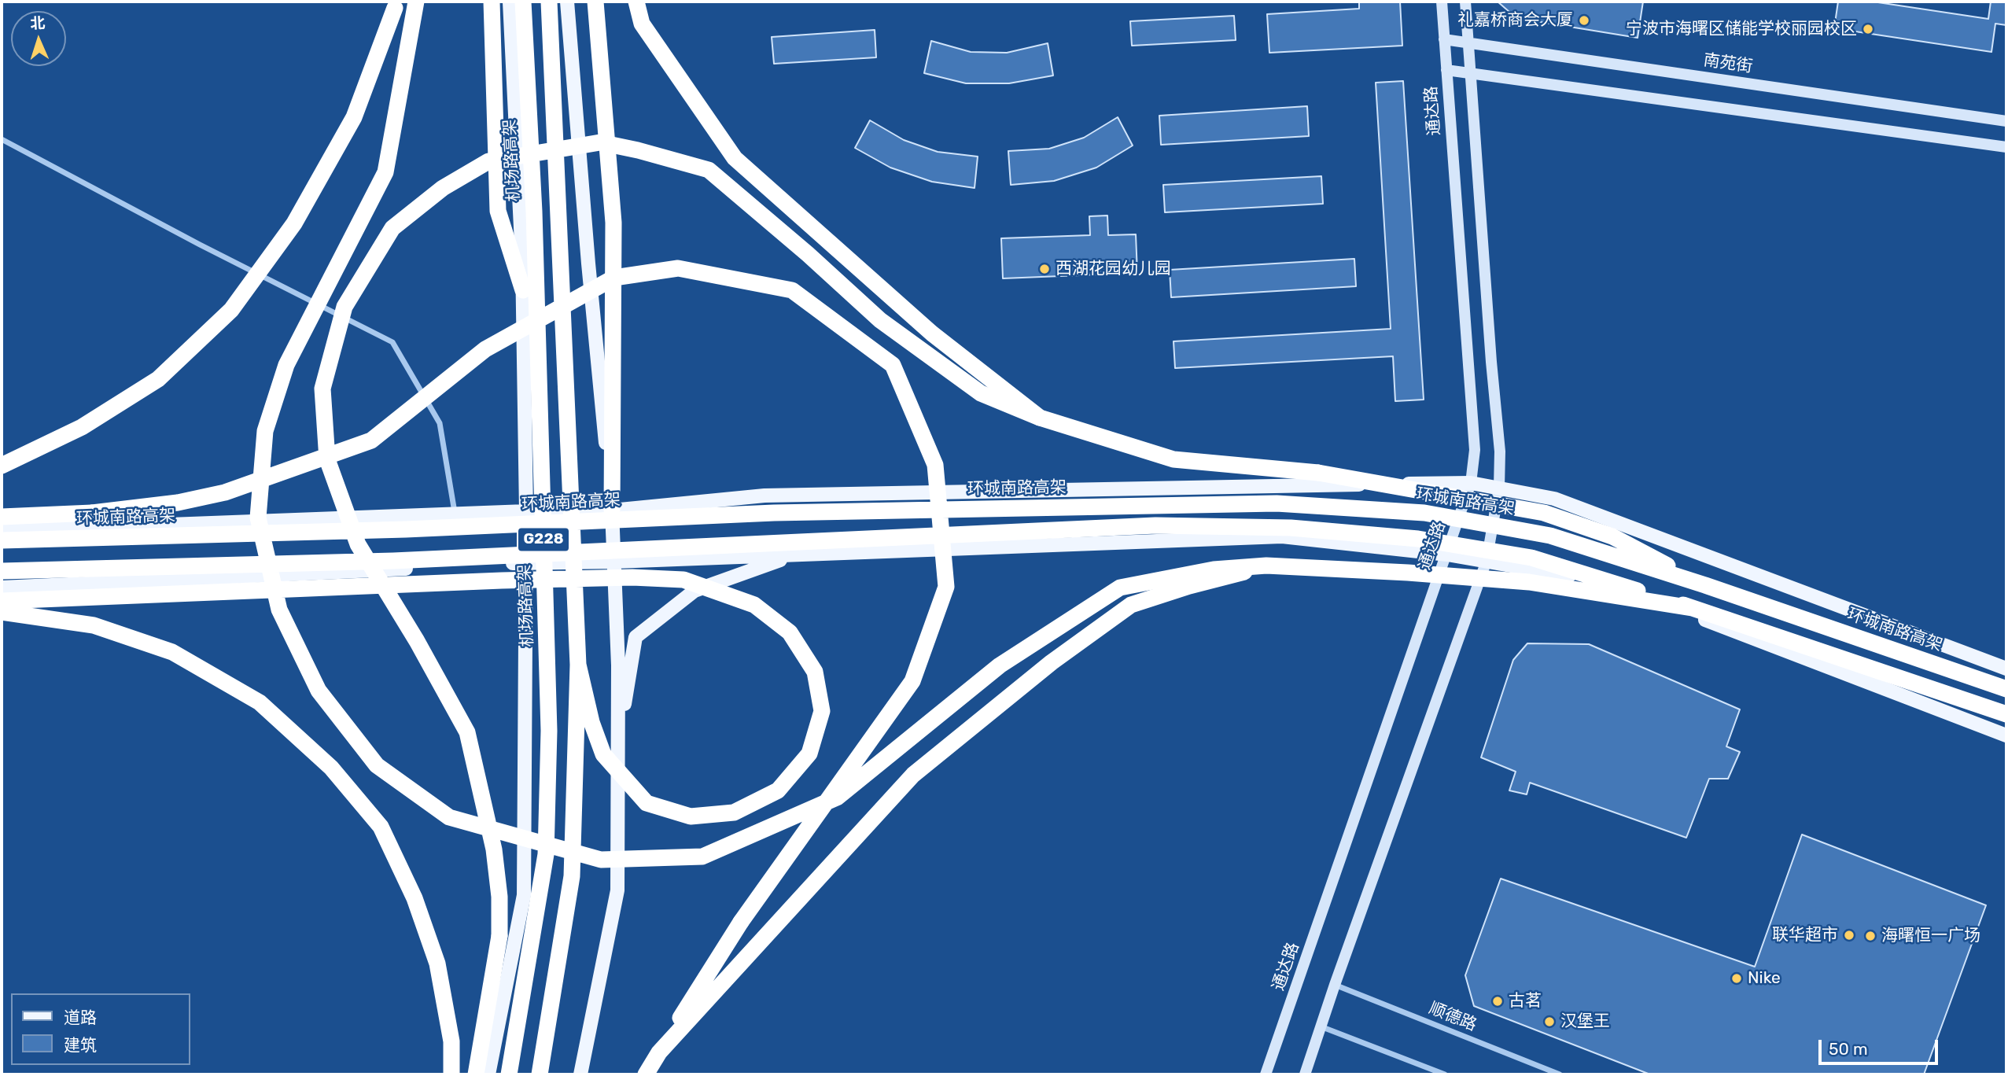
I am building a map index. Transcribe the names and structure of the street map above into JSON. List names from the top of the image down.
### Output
{
  "streets": {
    "highway": ["机场路高架", "环城南路高架", "G228"],
    "street": ["南苑街", "通达路", "顺德路"]
  },
  "crossings": [
    ["南苑街", "通达路"]
  ],
  "places": [
    "礼嘉桥商会大厦",
    "宁波市海曙区储能学校丽园校区",
    "西湖花园幼儿园",
    "联华超市",
    "海曙恒一广场",
    "Nike",
    "古茗",
    "汉堡王"
  ],
  "legend": ["道路", "建筑"],
  "scale_bar": "50 m",
  "north": "top"
}
